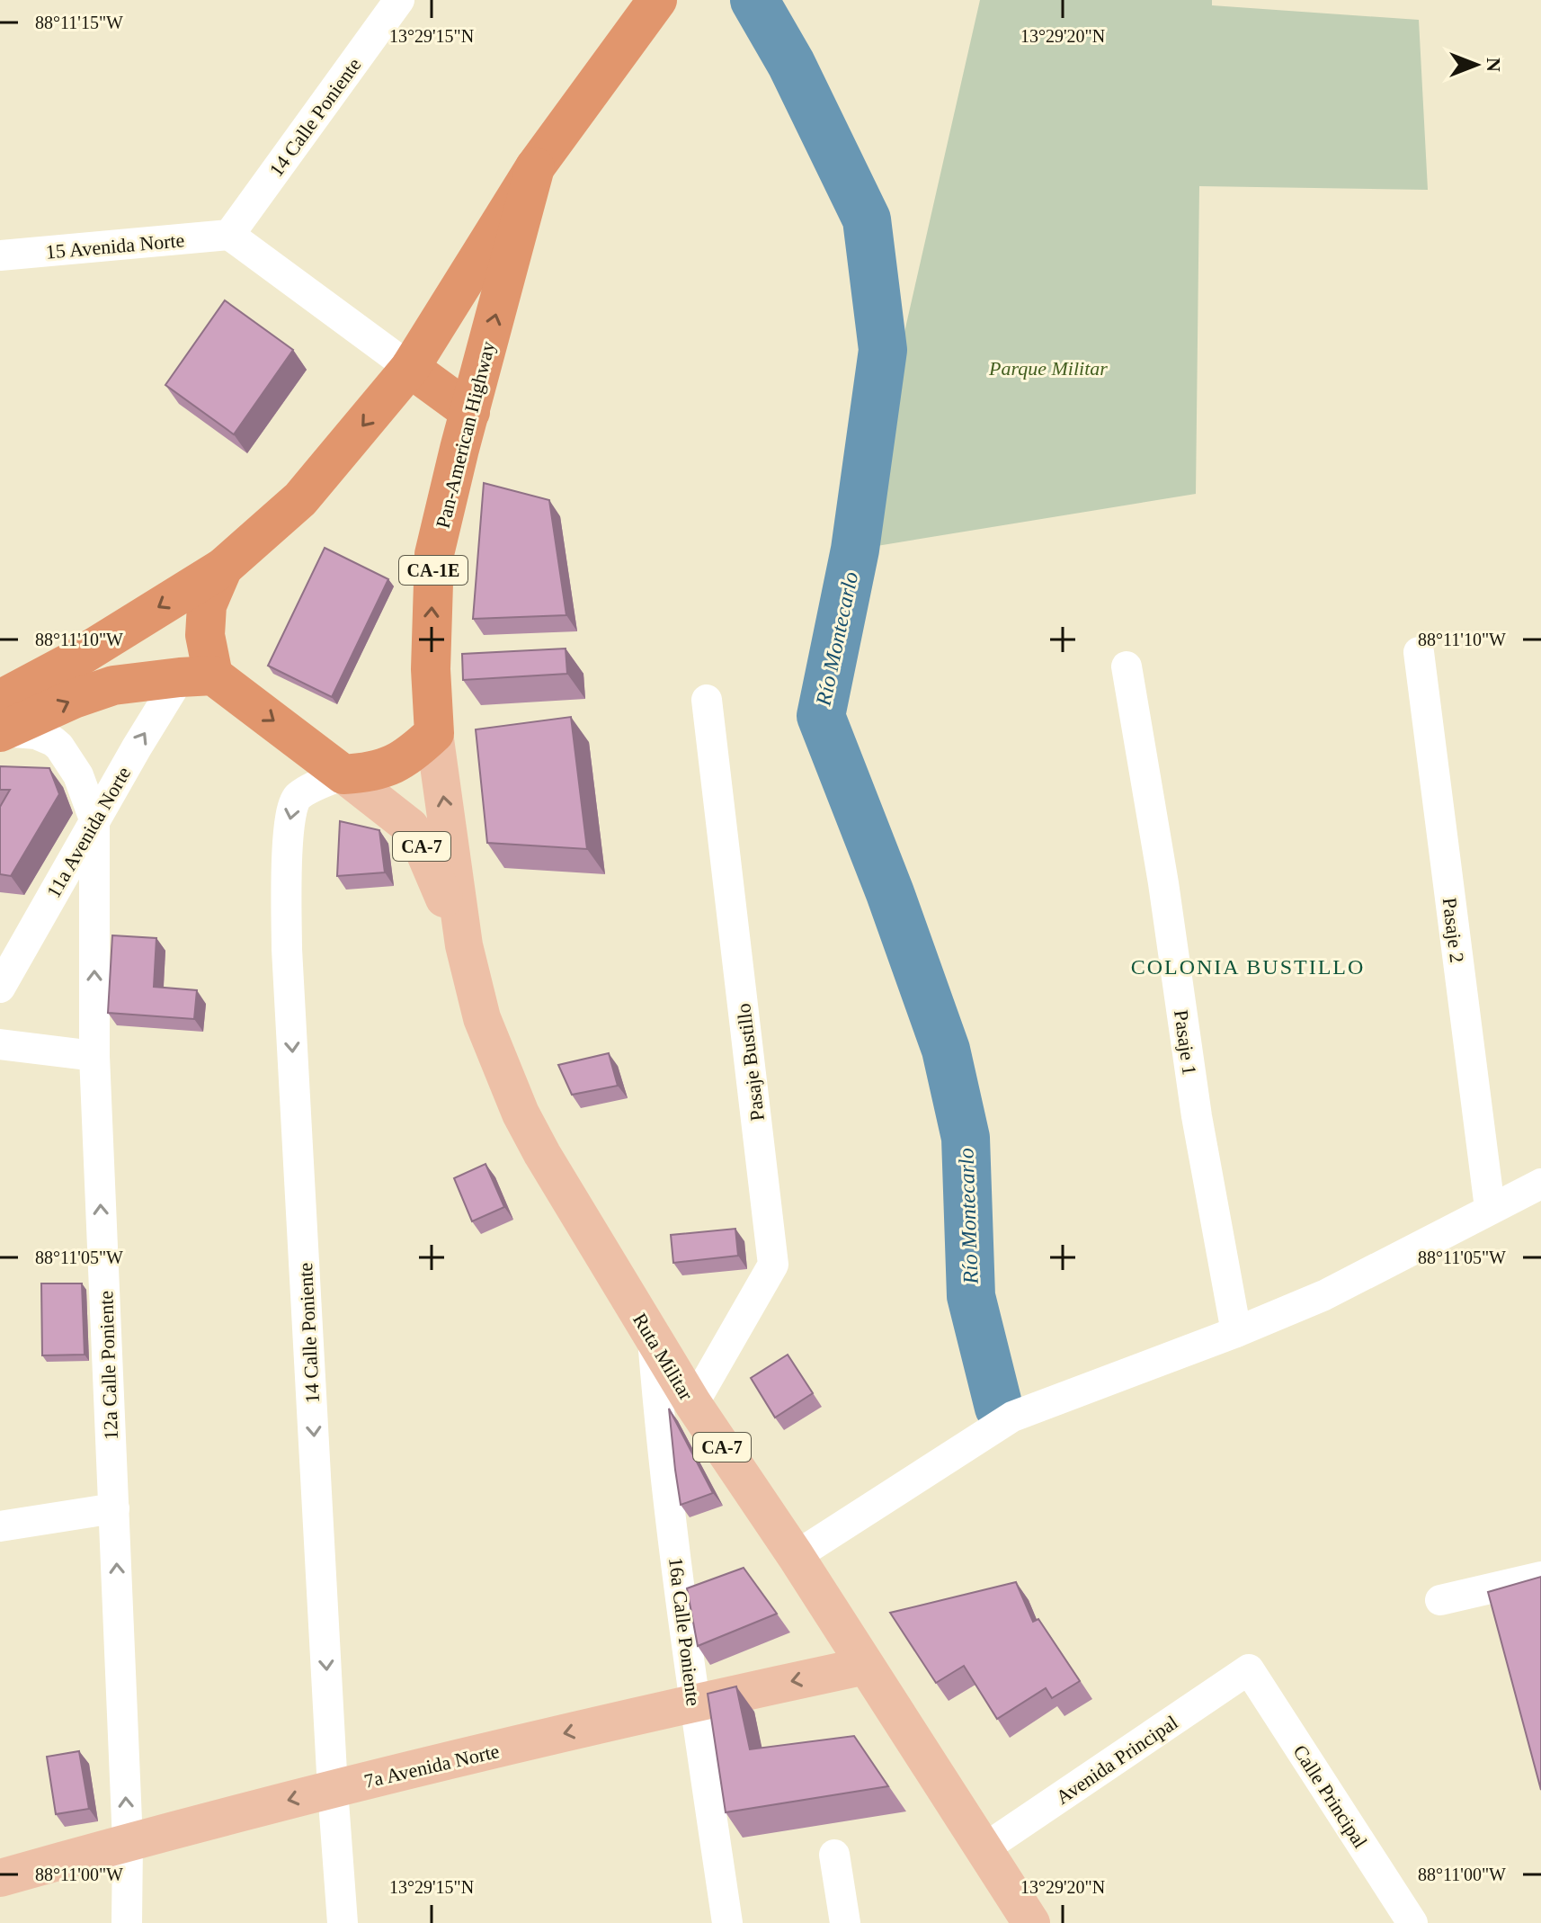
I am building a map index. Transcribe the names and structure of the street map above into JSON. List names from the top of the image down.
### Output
{
  "streets": {
    "highway": ["Pan-American Highway", "CA-1E"],
    "main road": ["CA-7", "Ruta Militar", "7a Avenida Norte"],
    "street": [
      "14 Calle Poniente",
      "15 Avenida Norte",
      "11a Avenida Norte",
      "Pasaje 2",
      "Pasaje 1",
      "Pasaje Bustillo",
      "12a Calle Poniente",
      "16a Calle Poniente",
      "Avenida Principal",
      "Calle Principal"
    ]
  },
  "crossings": [
    ["14 Calle Poniente", "15 Avenida Norte"],
    ["14 Calle Poniente", "Ruta Militar"],
    ["14 Calle Poniente", "7a Avenida Norte"],
    ["Pan-American Highway", "Ruta Militar"],
    ["Pan-American Highway", "12a Calle Poniente"],
    ["11a Avenida Norte", "12a Calle Poniente"],
    ["Pasaje Bustillo", "Ruta Militar"],
    ["Ruta Militar", "16a Calle Poniente"],
    ["Ruta Militar", "Avenida Principal"],
    ["Ruta Militar", "7a Avenida Norte"],
    ["12a Calle Poniente", "7a Avenida Norte"],
    ["16a Calle Poniente", "7a Avenida Norte"],
    ["Avenida Principal", "Calle Principal"]
  ],
  "one_way": [
    "14 Calle Poniente",
    "11a Avenida Norte",
    "12a Calle Poniente",
    "7a Avenida Norte"
  ],
  "districts": ["COLONIA BUSTILLO"],
  "water": ["Río Montecarlo"],
  "parks": ["Parque Militar"],
  "north": "right",
  "coordinates": [
    "88°11'15\"W",
    "13°29'15\"N",
    "13°29'20\"N",
    "88°11'10\"W",
    "88°11'05\"W",
    "88°11'00\"W"
  ]
}
